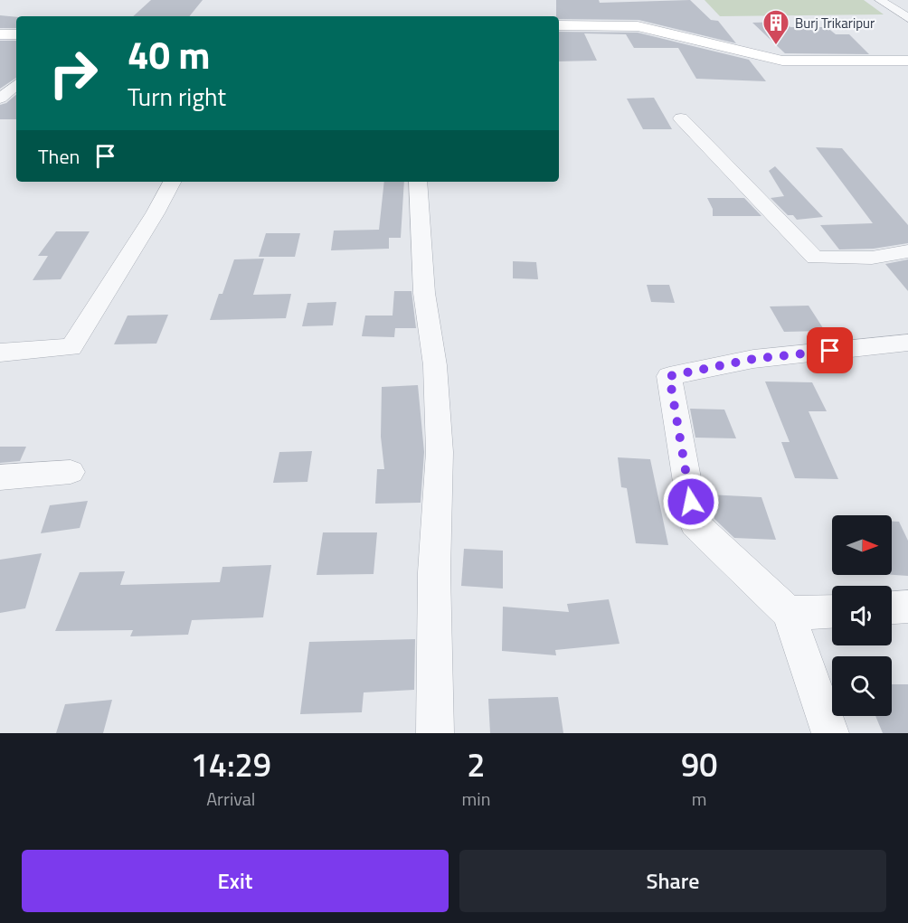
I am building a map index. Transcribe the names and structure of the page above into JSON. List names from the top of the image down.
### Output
{
  "places": {
    "building": ["Burj Trikaripur"]
  },
  "north": "right",
  "page": {
    "turn": ["40 m", "Turn right"],
    "then": "Then",
    "eta": [
      "14:29",
      "Arrival",
      "2",
      "min",
      "90",
      "m"
    ],
    "buttons": ["Exit", "Share"]
  }
}
